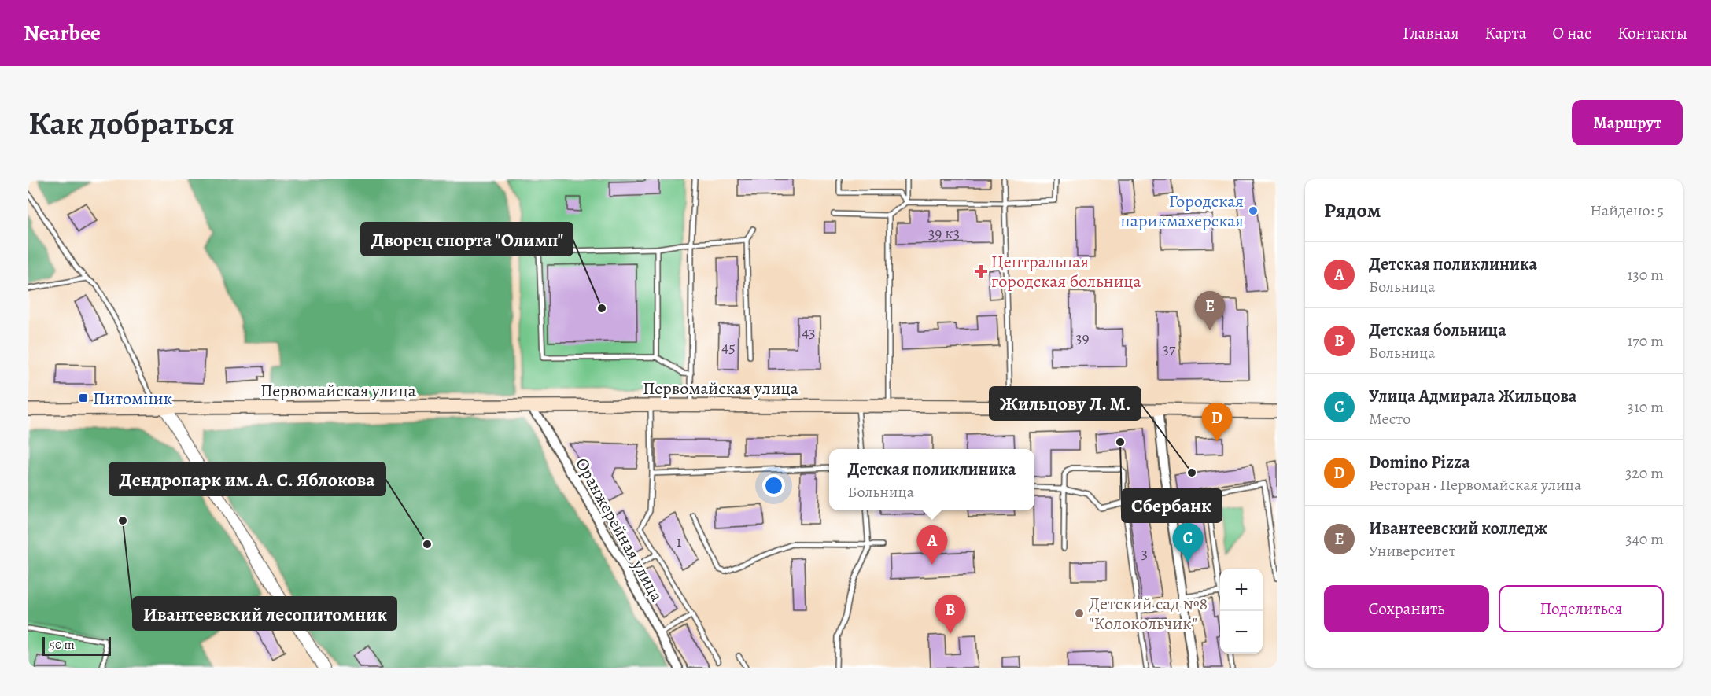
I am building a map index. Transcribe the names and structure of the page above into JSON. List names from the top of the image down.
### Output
{
  "streets": {
    "main road": ["Первомайская улица"],
    "street": ["Оранжерейная улица"]
  },
  "crossings": [
    ["Первомайская улица", "Оранжерейная улица"]
  ],
  "places": {
    "other": [
      "Городская парикмахерская",
      "Дворец спорта \"Олимп\"",
      "Сбербанк",
      "Жильцову Л. М.",
      "Ивантеевский лесопитомник",
      "Дендропарк им. А. С. Яблокова",
      "Детский сад №8 \"Колокольчик\""
    ],
    "health": ["Центральная городская больница"],
    "transit": ["Питомник"]
  },
  "house_numbers": [
    "39 к3",
    "43",
    "39",
    "45",
    "37",
    "1",
    "3"
  ],
  "scale_bar": "50 m",
  "page": {
    "header": "Nearbee",
    "nav": [
      "Главная",
      "Карта",
      "О нас",
      "Контакты"
    ],
    "buttons": [
      "Маршрут",
      ["Сохранить", "Поделиться"]
    ],
    "title": "Как добраться",
    "heading": ["Рядом", "Найдено: 5"],
    "list": [
      {
        "mark": "A",
        "name": "Детская поликлиника",
        "note": "Больница",
        "value": "130 m"
      },
      {
        "mark": "B",
        "name": "Детская больница",
        "note": "Больница",
        "value": "170 m"
      },
      {
        "mark": "C",
        "name": "Улица Адмирала Жильцова",
        "note": "Место",
        "value": "310 m"
      },
      {
        "mark": "D",
        "name": "Domino Pizza",
        "note": "Ресторан · Первомайская улица",
        "value": "320 m"
      },
      {
        "mark": "E",
        "name": "Ивантеевский колледж",
        "note": "Университет",
        "value": "340 m"
      }
    ],
    "pins": [
      "E",
      "D",
      "C",
      "A",
      "B"
    ],
    "popup": ["Детская поликлиника", "Больница"],
    "map_buttons": ["+", "−"],
    "scale": "50 m"
  }
}
